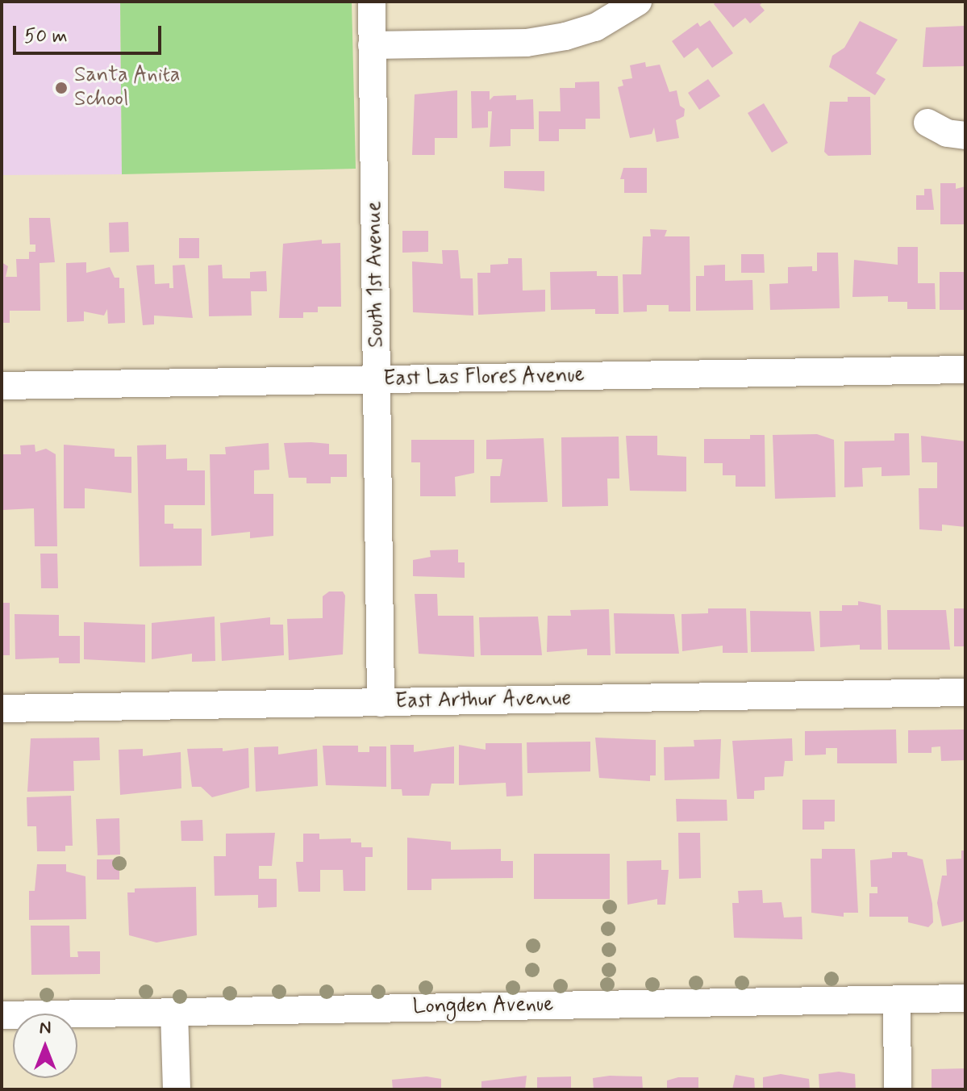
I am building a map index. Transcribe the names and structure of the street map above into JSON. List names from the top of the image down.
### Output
{
  "streets": {
    "street": [
      "South 1st Avenue",
      "East Las Flores Avenue",
      "East Arthur Avenue",
      "Longden Avenue"
    ]
  },
  "crossings": [
    ["South 1st Avenue", "East Las Flores Avenue"],
    ["South 1st Avenue", "East Arthur Avenue"]
  ],
  "places": ["Santa Anita School"],
  "scale_bar": "50 m",
  "north": "top"
}
